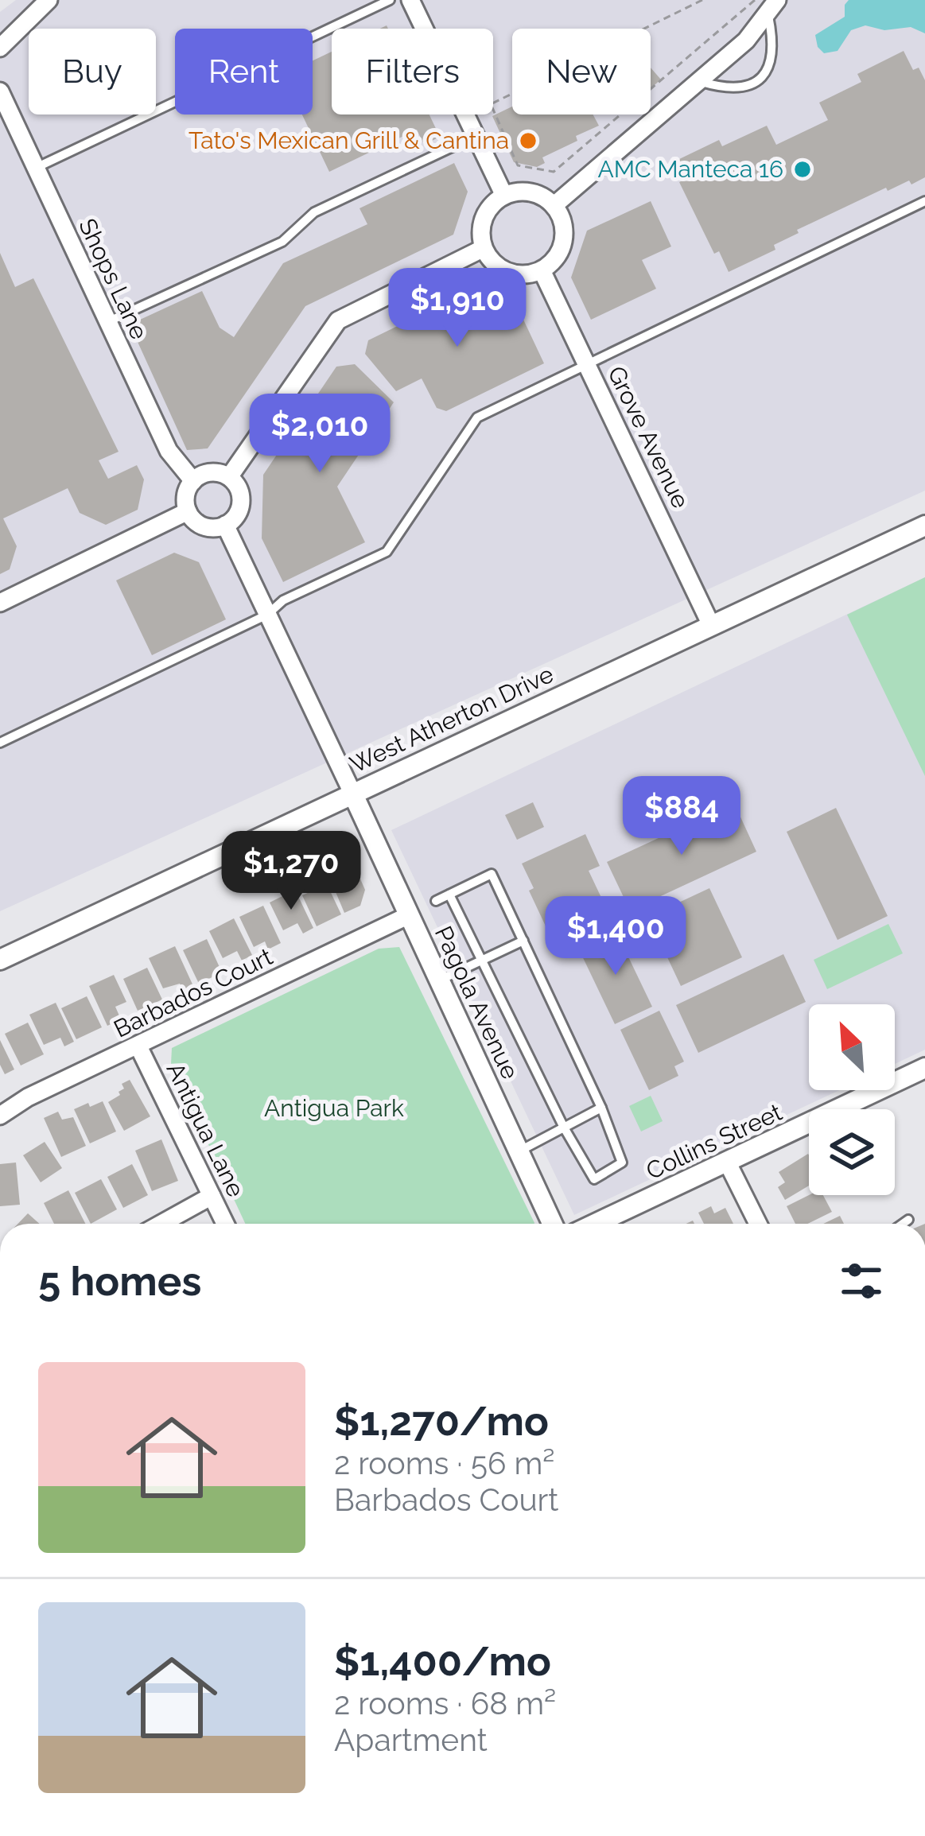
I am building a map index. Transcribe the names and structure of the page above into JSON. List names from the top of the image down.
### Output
{
  "streets": {
    "street": [
      "Shops Lane",
      "Grove Avenue",
      "West Atherton Drive",
      "Barbados Court",
      "Pagola Avenue",
      "Antigua Lane",
      "Collins Street"
    ]
  },
  "crossings": [
    ["Grove Avenue", "West Atherton Drive"],
    ["West Atherton Drive", "Pagola Avenue"],
    ["Barbados Court", "Pagola Avenue"],
    ["Barbados Court", "Antigua Lane"]
  ],
  "parks": ["Antigua Park"],
  "places": ["Tato's Mexican Grill & Cantina", "AMC Manteca 16"],
  "north": "top left",
  "page": {
    "chip": [
      "Buy",
      "Rent",
      "Filters",
      "New"
    ],
    "price": [
      "$1,910",
      "$2,010",
      "$884",
      "$1,270",
      "$1,400"
    ],
    "heading": "5 homes",
    "list": [
      {
        "name": "$1,270/mo",
        "note": "2 rooms · 56 m² · Barbados Court"
      },
      {
        "name": "$1,400/mo",
        "note": "2 rooms · 68 m² · Apartment"
      }
    ]
  }
}
